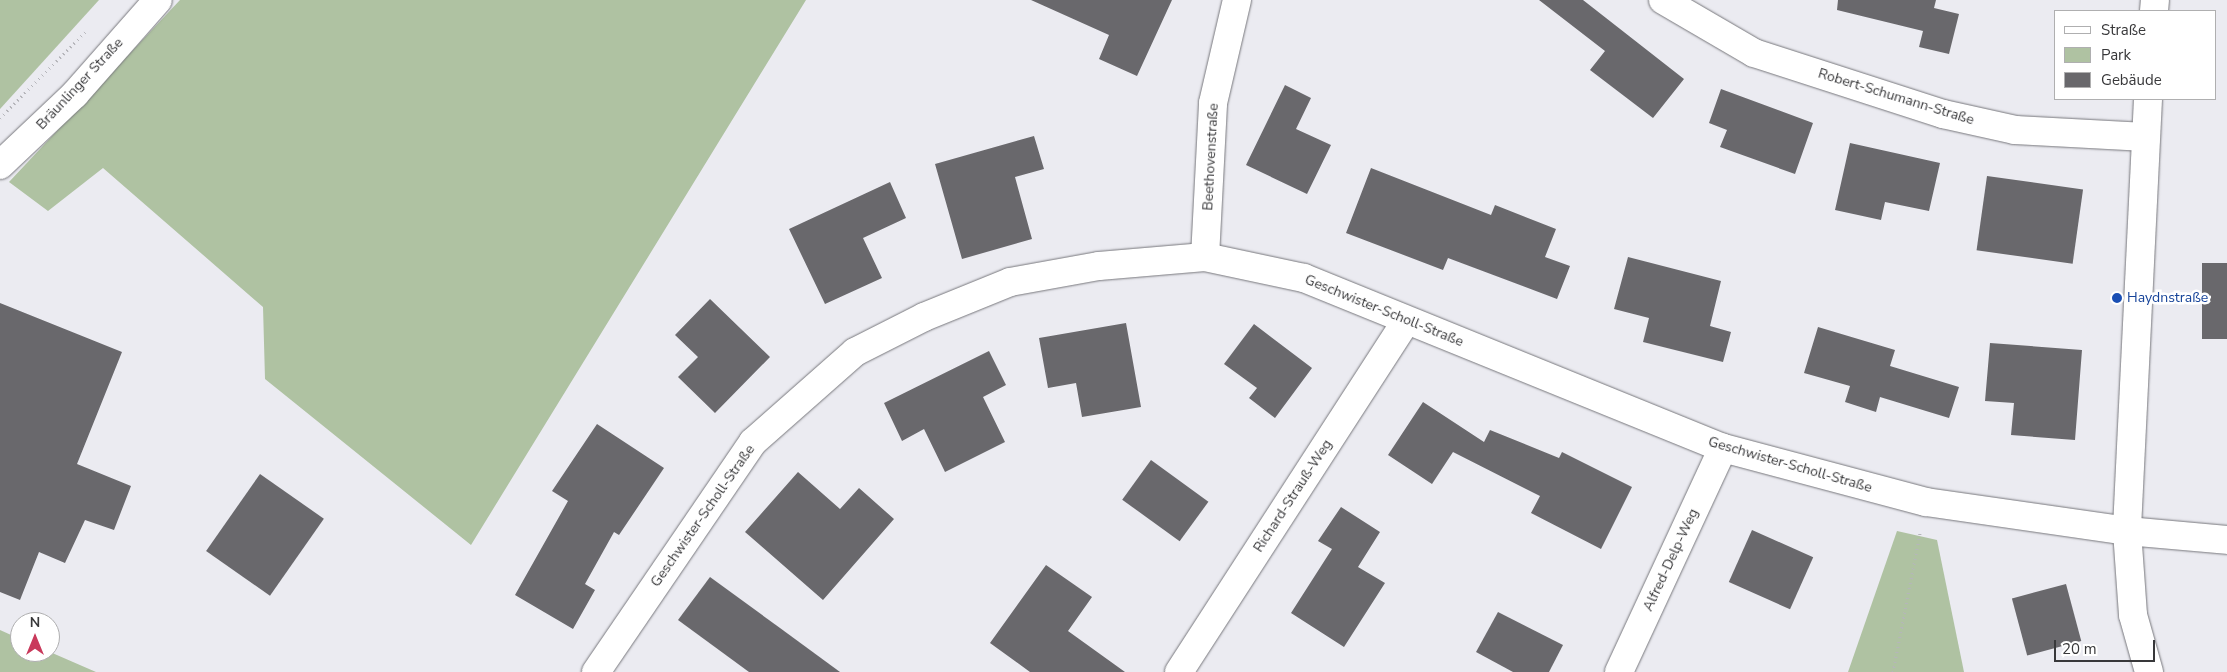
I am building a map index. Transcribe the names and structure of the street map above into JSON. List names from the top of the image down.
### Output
{
  "streets": {
    "street": [
      "Bräunlinger Straße",
      "Robert-Schumann-Straße",
      "Beethovenstraße",
      "Geschwister-Scholl-Straße",
      "Richard-Strauß-Weg",
      "Alfred-Delp-Weg"
    ]
  },
  "crossings": [
    ["Beethovenstraße", "Geschwister-Scholl-Straße"],
    ["Geschwister-Scholl-Straße", "Richard-Strauß-Weg"],
    ["Geschwister-Scholl-Straße", "Alfred-Delp-Weg"]
  ],
  "places": ["Haydnstraße"],
  "legend": ["Straße", "Park", "Gebäude"],
  "scale_bar": "20 m",
  "north": "top"
}
